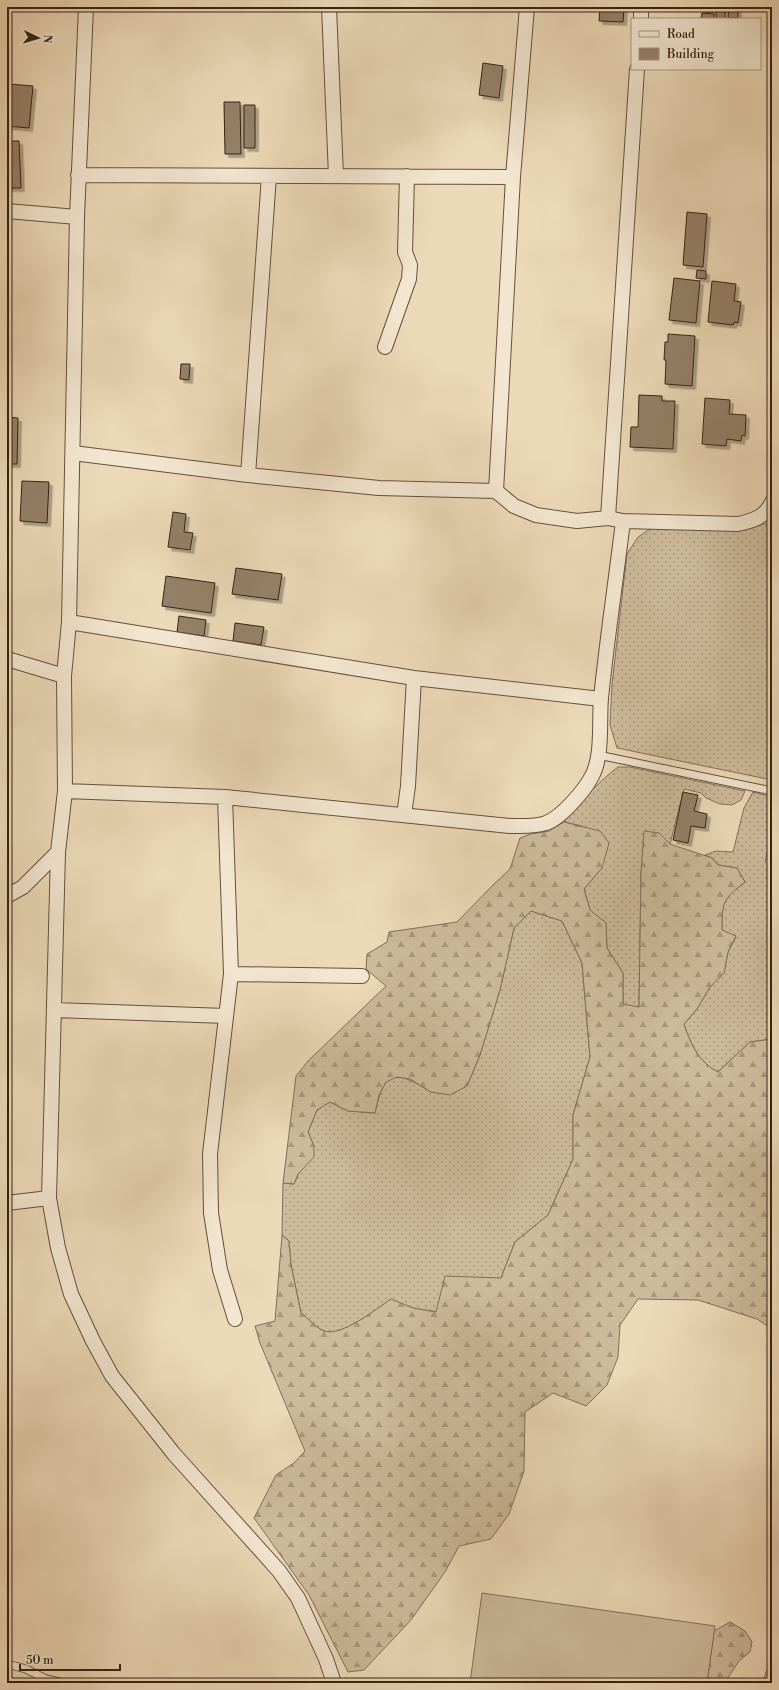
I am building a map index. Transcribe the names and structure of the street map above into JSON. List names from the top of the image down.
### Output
{
  "legend": ["Road", "Building"],
  "scale_bar": "50 m",
  "north": "right"
}
